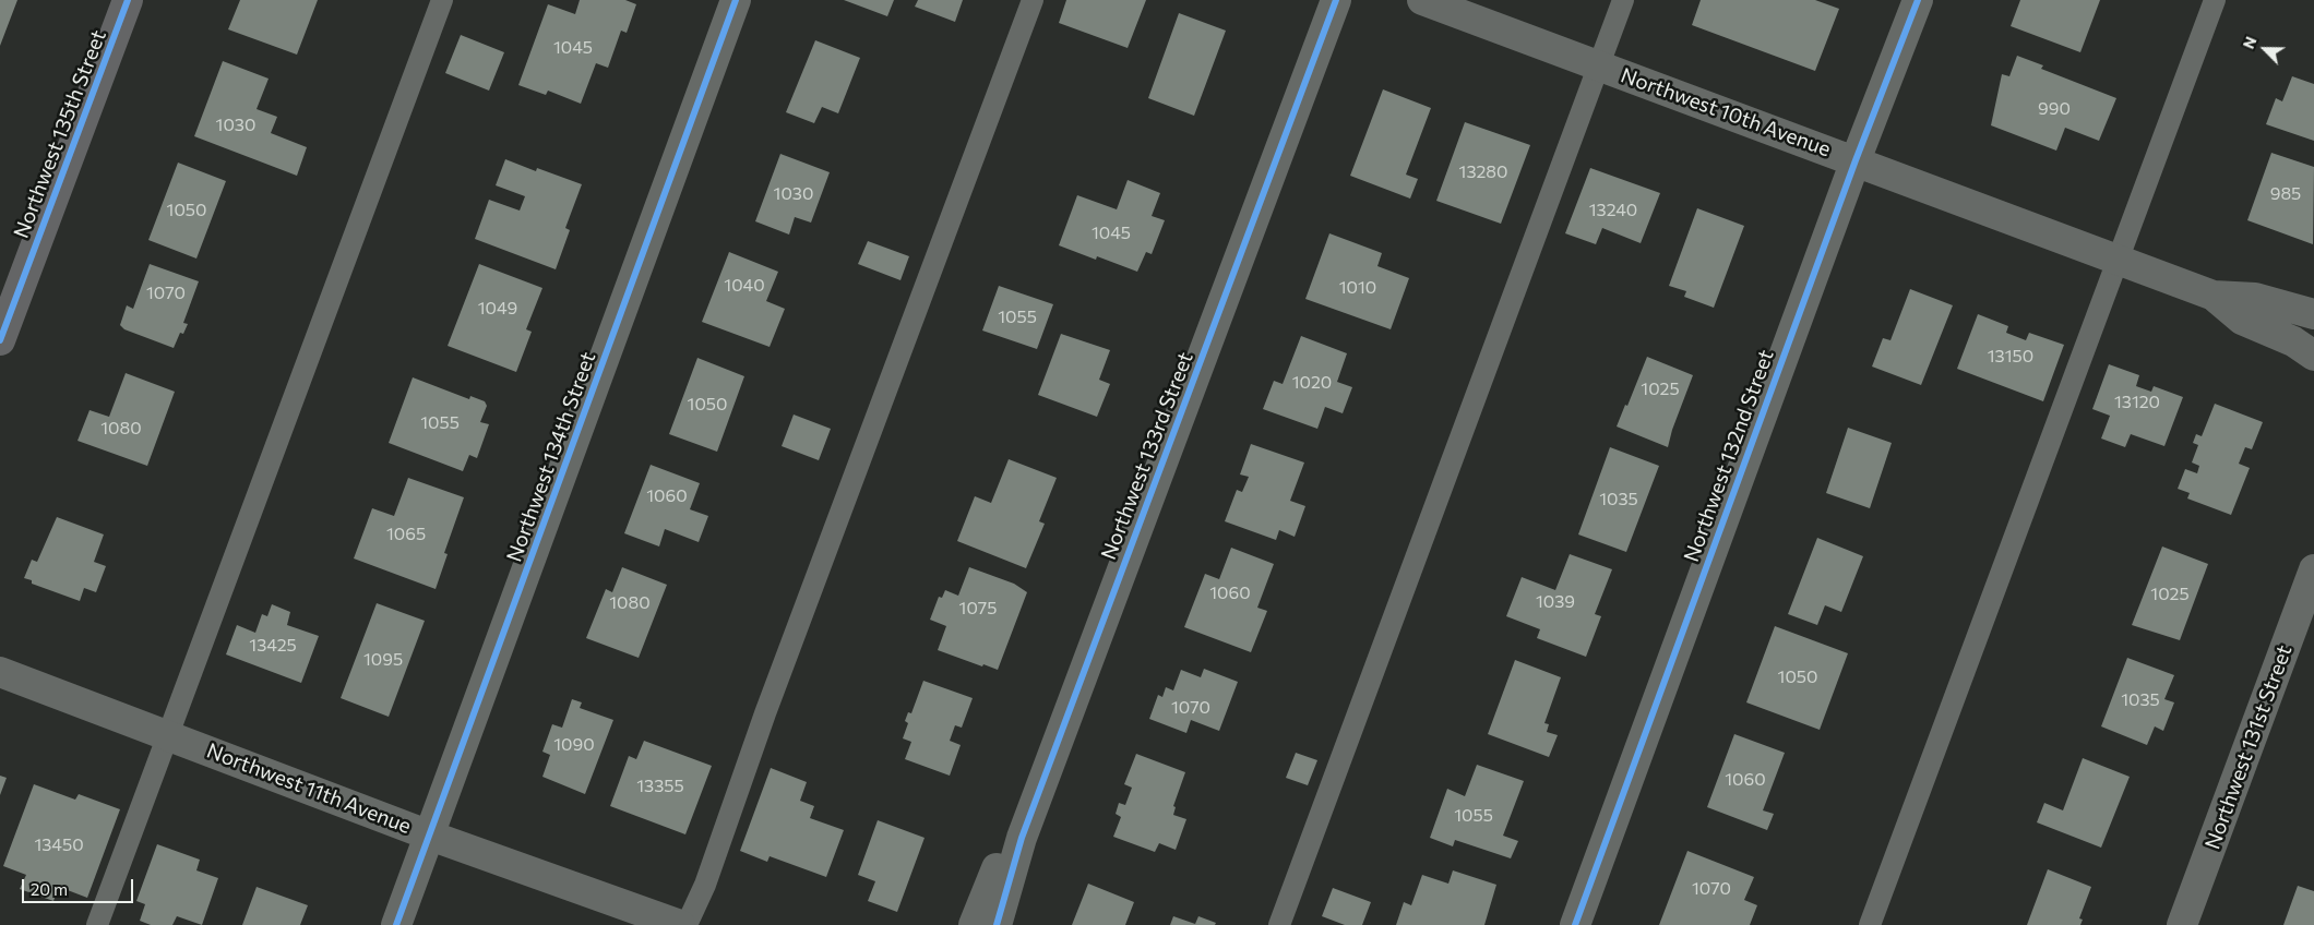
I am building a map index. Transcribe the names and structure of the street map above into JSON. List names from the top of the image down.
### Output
{
  "streets": {
    "main road": ["Northwest 135th Street"],
    "street": [
      "Northwest 10th Avenue",
      "Northwest 133rd Street",
      "Northwest 132nd Street",
      "Northwest 134th Street",
      "Northwest 131st Street",
      "Northwest 11th Avenue"
    ]
  },
  "crossings": [
    ["Northwest 10th Avenue", "Northwest 132nd Street"],
    ["Northwest 134th Street", "Northwest 11th Avenue"]
  ],
  "house_numbers": [
    "1045",
    "990",
    "1030",
    "13280",
    "1030",
    "985",
    "1050",
    "13240",
    "1045",
    "1040",
    "1010",
    "1070",
    "1049",
    "1055",
    "13150",
    "1020",
    "1025",
    "13120",
    "1050",
    "1055",
    "1080",
    "1060",
    "1035",
    "1065",
    "1060",
    "1025",
    "1039",
    "1080",
    "1075",
    "13425",
    "1095",
    "1050",
    "1035",
    "1070",
    "1090",
    "1060",
    "13355",
    "1055",
    "13450",
    "1070"
  ],
  "scale_bar": "20 m",
  "north": "top left"
}
